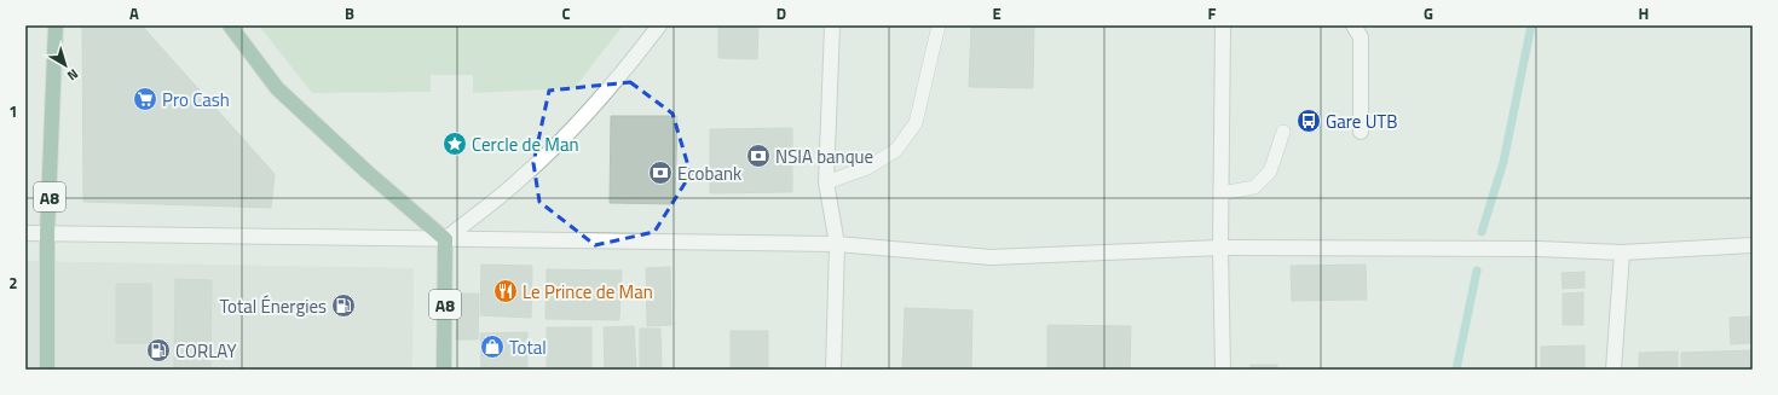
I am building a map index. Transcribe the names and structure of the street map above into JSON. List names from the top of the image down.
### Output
{
  "streets": {
    "main road": ["A8"]
  },
  "places": {
    "supermarket": ["Pro Cash"],
    "bus stop": ["Gare UTB"],
    "place": ["Cercle de Man"],
    "bank": ["NSIA banque", "Ecobank"],
    "restaurant": ["Le Prince de Man"],
    "fuel station": ["Total Énergies", "CORLAY"],
    "shop": ["Total"]
  },
  "north": "bottom right",
  "grid": {
    "columns": [
      "A",
      "B",
      "C",
      "D",
      "E",
      "F",
      "G",
      "H"
    ],
    "rows": ["1", "2"]
  }
}
